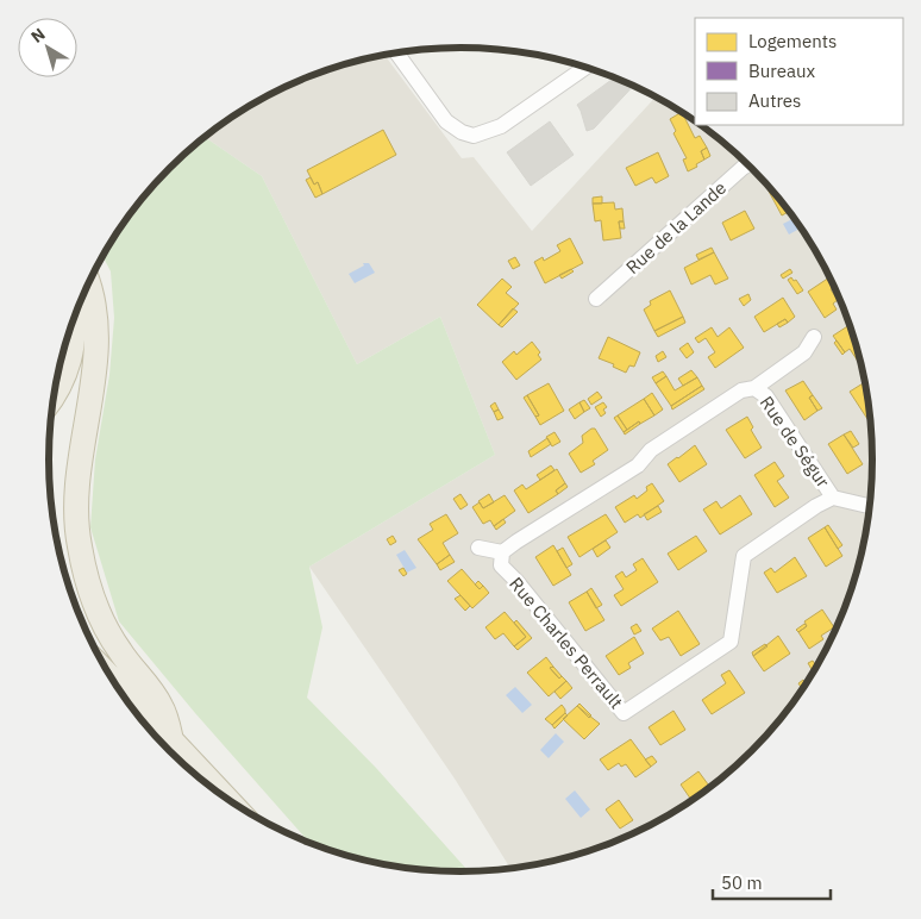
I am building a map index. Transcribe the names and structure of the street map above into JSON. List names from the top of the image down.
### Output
{
  "streets": {
    "street": ["Rue de la Lande", "Rue de Ségur", "Rue Charles Perrault"]
  },
  "crossings": [
    ["Rue de Ségur", "Rue Charles Perrault"]
  ],
  "legend": ["Logements", "Bureaux", "Autres"],
  "scale_bar": "50 m",
  "north": "top left"
}
